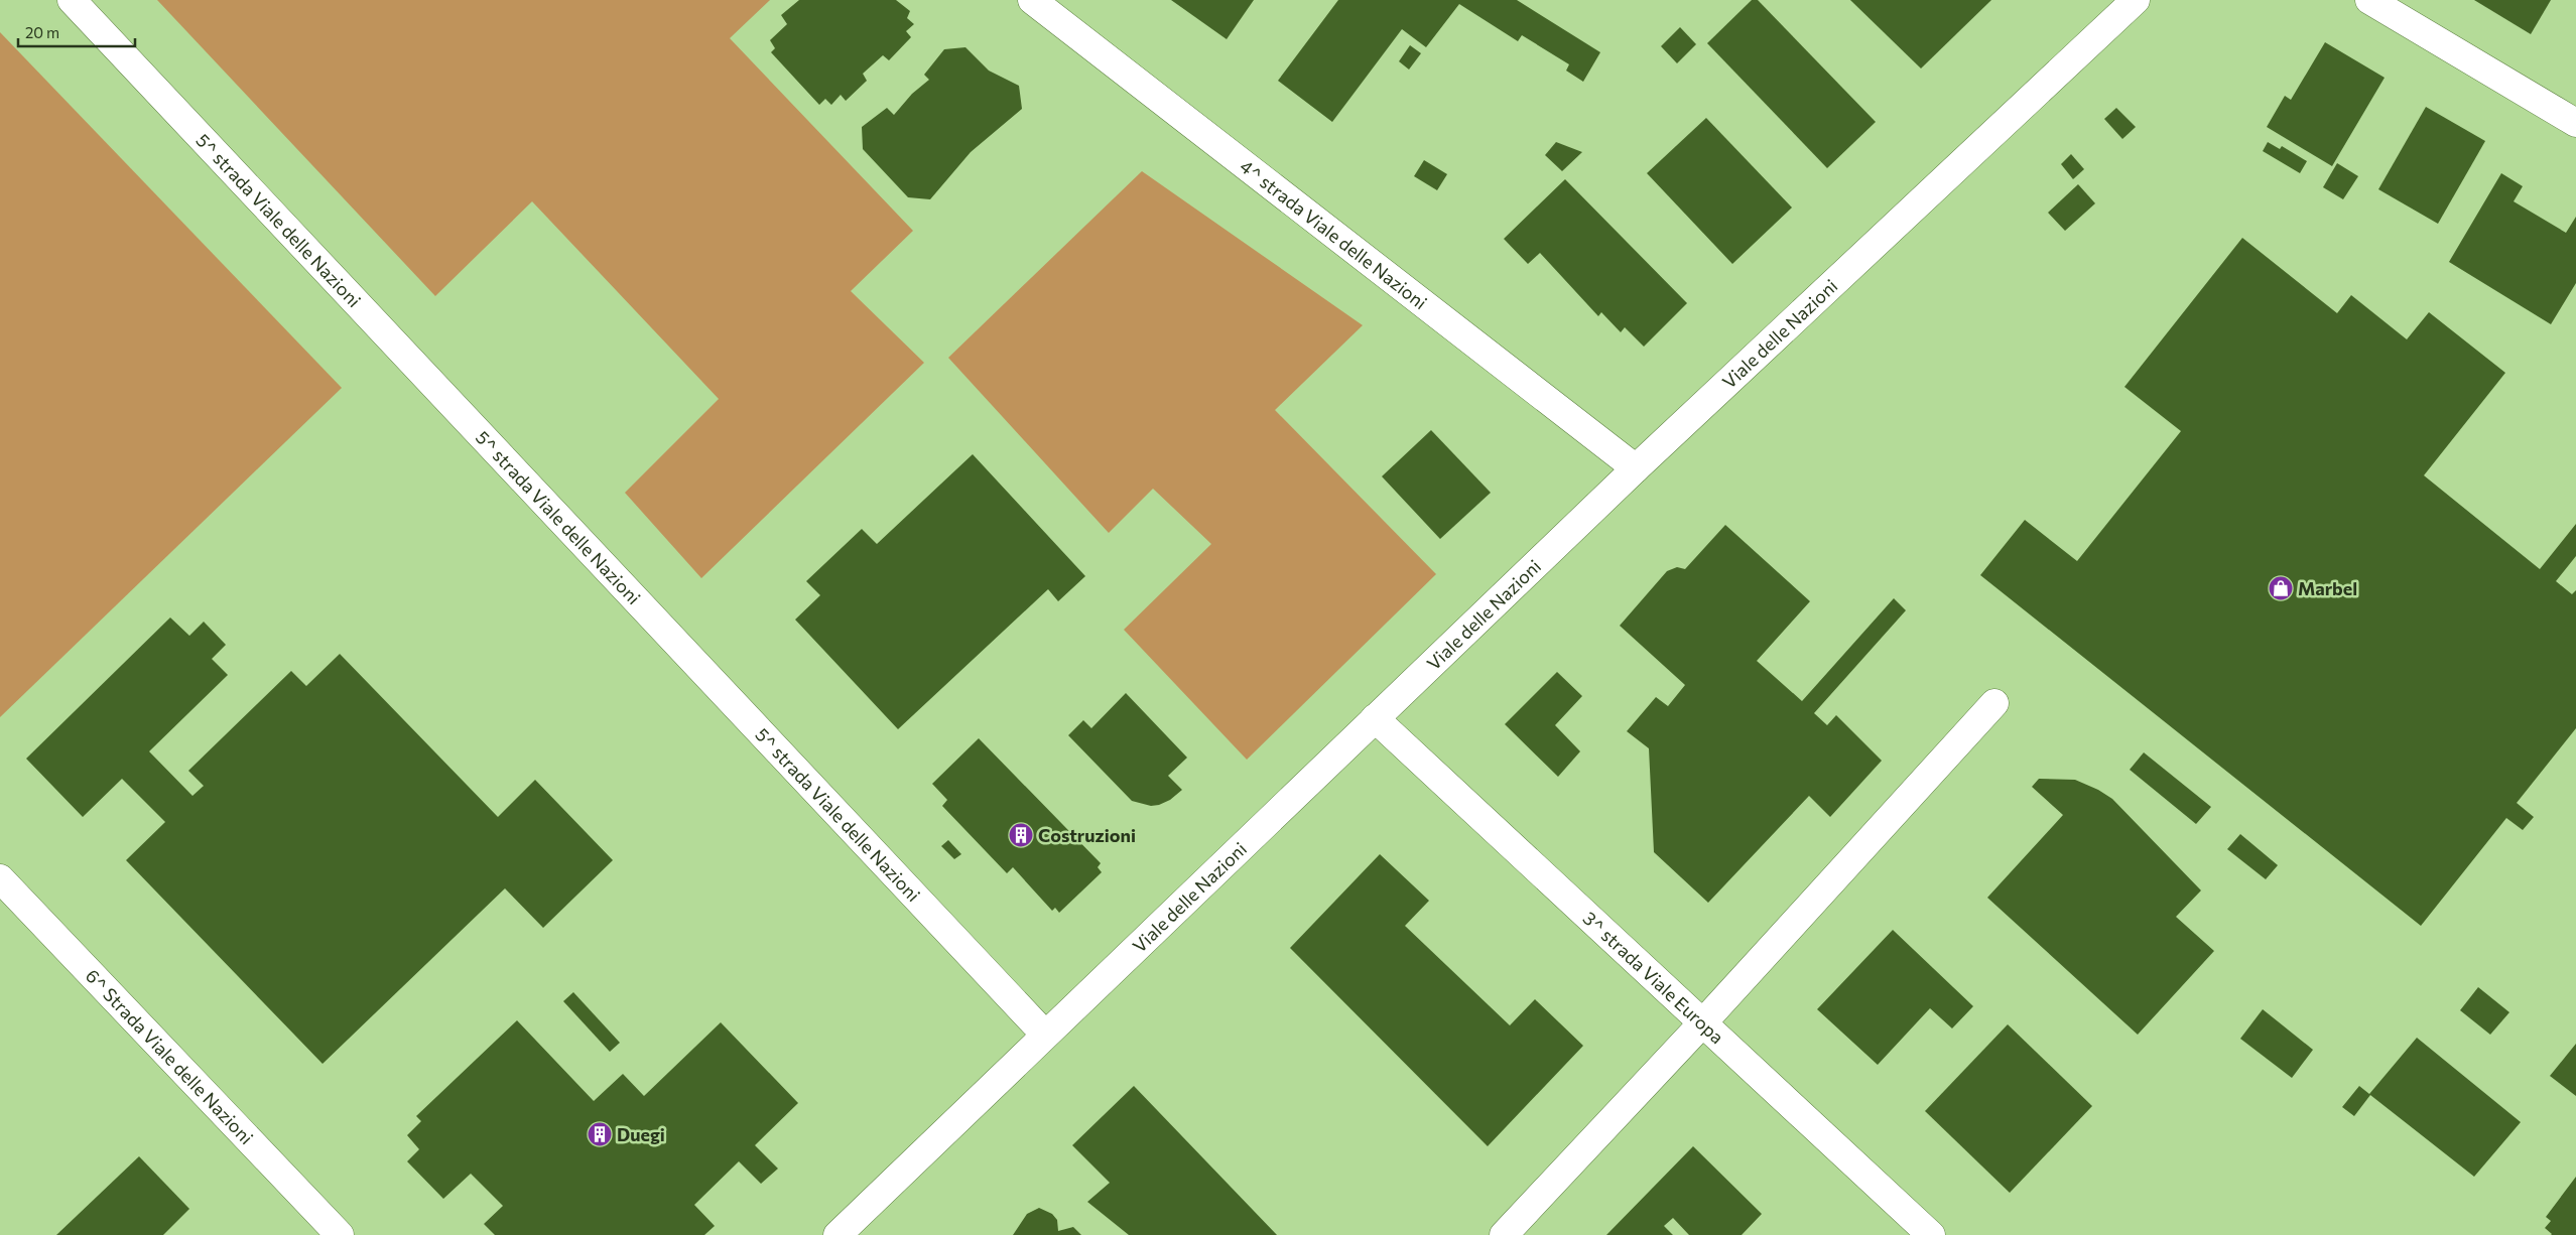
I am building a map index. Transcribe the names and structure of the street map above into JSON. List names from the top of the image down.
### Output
{
  "streets": {
    "street": [
      "5^ strada Viale delle Nazioni",
      "4^ strada Viale delle Nazioni",
      "Viale delle Nazioni",
      "3^ strada Viale Europa",
      "6^ Strada Viale delle Nazioni"
    ]
  },
  "crossings": [
    ["5^ strada Viale delle Nazioni", "Viale delle Nazioni"],
    ["4^ strada Viale delle Nazioni", "Viale delle Nazioni"],
    ["Viale delle Nazioni", "3^ strada Viale Europa"]
  ],
  "places": {
    "shop": ["Marbel"],
    "building": ["Costruzioni", "Duegi"]
  },
  "scale_bar": "20 m"
}
